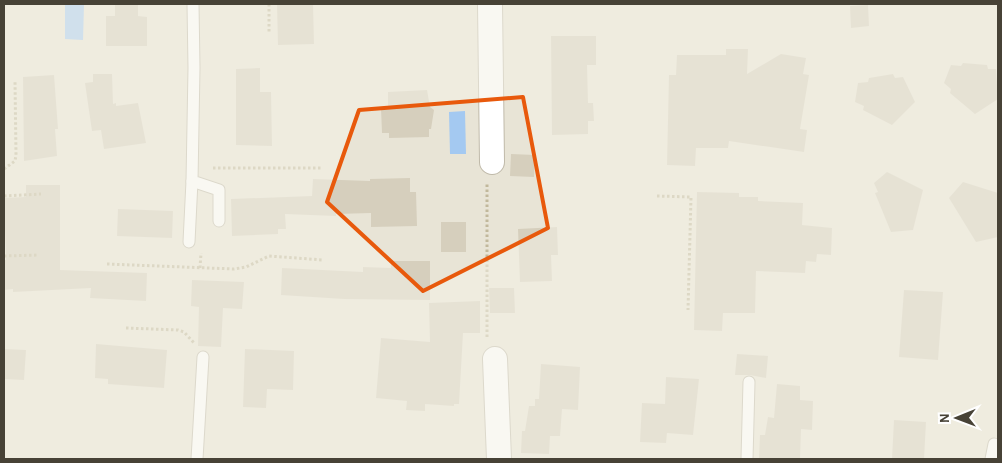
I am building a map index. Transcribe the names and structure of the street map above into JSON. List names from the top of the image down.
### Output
{
  "north": "left"
}
